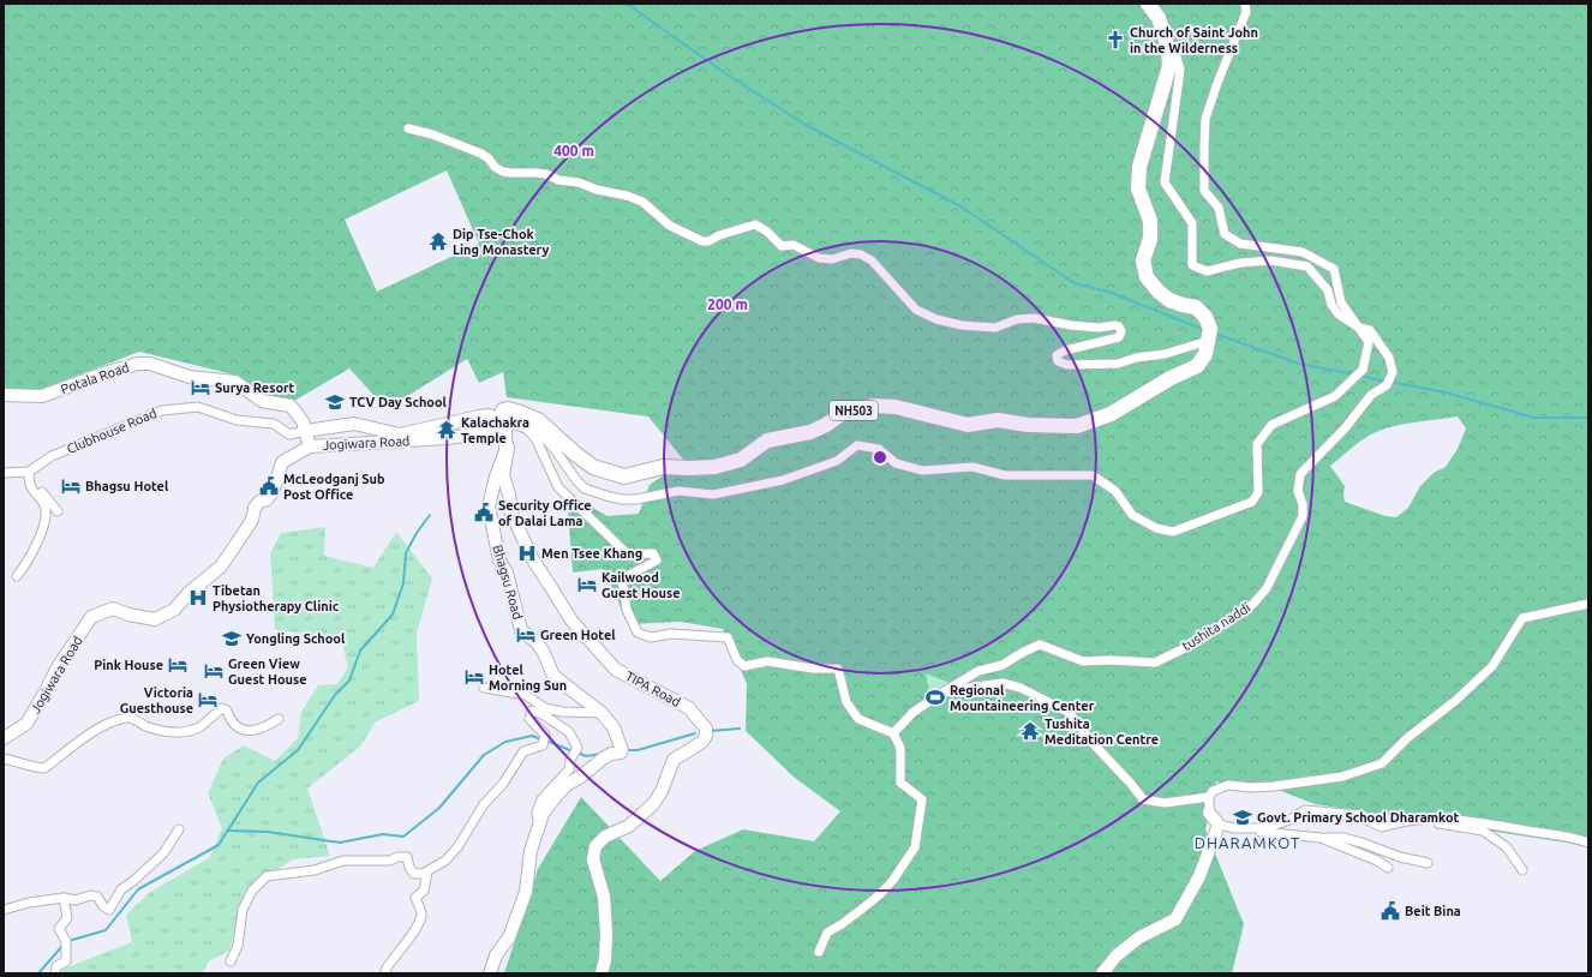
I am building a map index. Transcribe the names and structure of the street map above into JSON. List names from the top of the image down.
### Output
{
  "streets": {
    "main road": ["NH503"],
    "street": [
      "Potala Road",
      "Clubhouse Road",
      "Jogiwara Road",
      "Bhagsu Road",
      "tushita naddi",
      "TIPA Road"
    ]
  },
  "crossings": [
    ["Potala Road", "Clubhouse Road"],
    ["NH503", "Jogiwara Road"],
    ["NH503", "Bhagsu Road"],
    ["Jogiwara Road", "Bhagsu Road"],
    ["Bhagsu Road", "TIPA Road"]
  ],
  "districts": ["DHARAMKOT"],
  "places": {
    "church": ["Church of Saint John in the Wilderness"],
    "temple": ["Dip Tse-Chok Ling Monastery", "Kalachakra Temple", "Tushita Meditation Centre"],
    "hotel": [
      "Surya Resort",
      "Bhagsu Hotel",
      "Kailwood Guest House",
      "Green Hotel",
      "Pink House",
      "Green View Guest House",
      "Hotel Morning Sun",
      "Victoria Guesthouse"
    ],
    "school or university": ["TCV Day School", "Yongling School", "Govt. Primary School Dharamkot"],
    "public building": ["McLeodganj Sub Post Office", "Security Office of Dalai Lama", "Beit Bina"],
    "hospital": ["Men Tsee Khang", "Tibetan Physiotherapy Clinic"],
    "sports": ["Regional Mountaineering Center"]
  },
  "rings": ["400 m", "200 m"]
}
